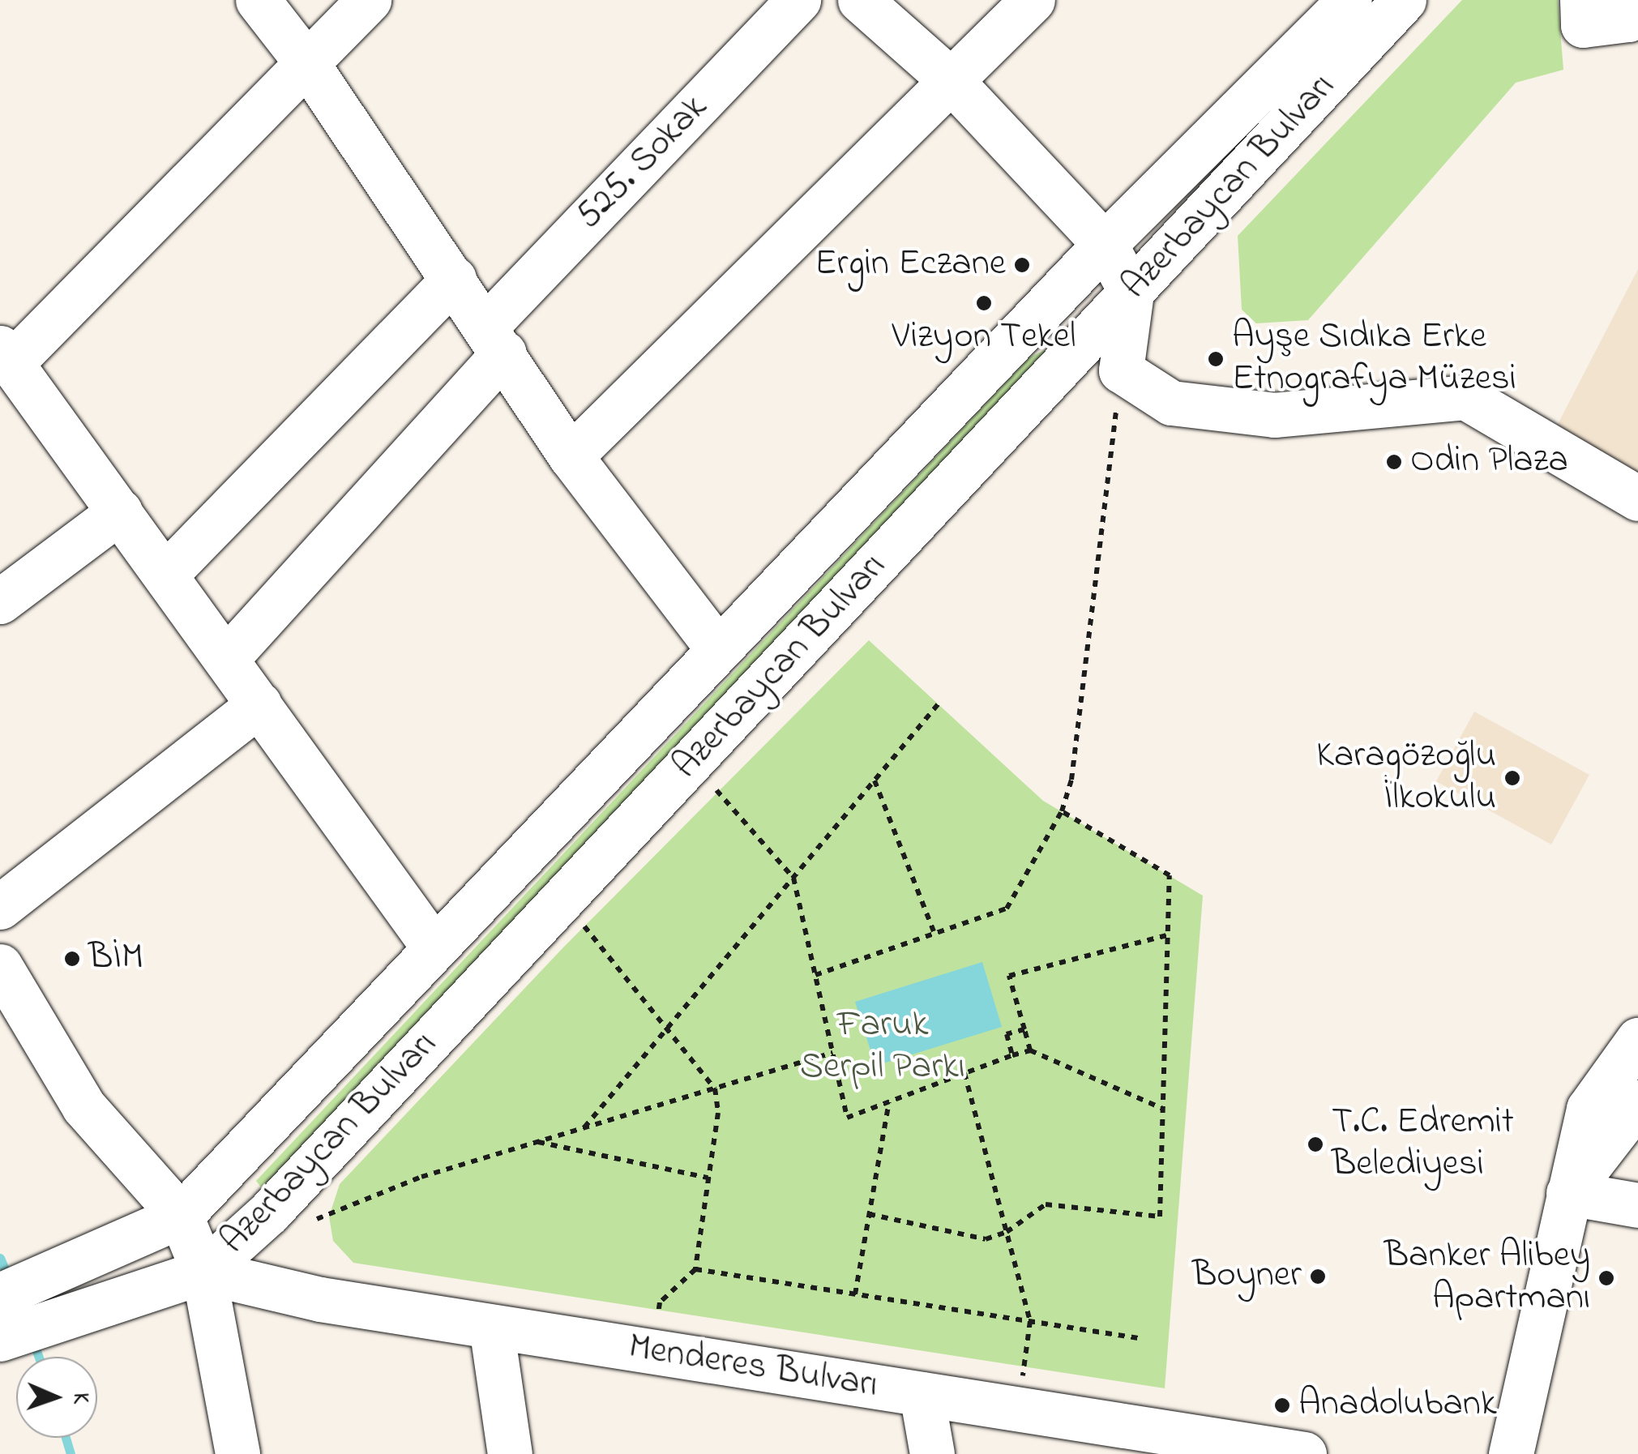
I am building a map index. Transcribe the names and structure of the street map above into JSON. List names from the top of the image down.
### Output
{
  "streets": {
    "street": ["525. Sokak", "Azerbaycan Bulvarı", "Menderes Bulvarı"]
  },
  "crossings": [
    ["Azerbaycan Bulvarı", "Menderes Bulvarı"]
  ],
  "parks": ["Faruk Serpil Parkı"],
  "places": [
    "Ergin Eczane",
    "Vizyon Tekel",
    "Ayşe Sıdıka Erke Etnografya Müzesi",
    "Odin Plaza",
    "Karagözoğlu İlkokulu",
    "BİM",
    "T.C. Edremit Belediyesi",
    "Boyner",
    "Banker Alibey Apartmanı",
    "Anadolubank"
  ],
  "north": "right"
}
